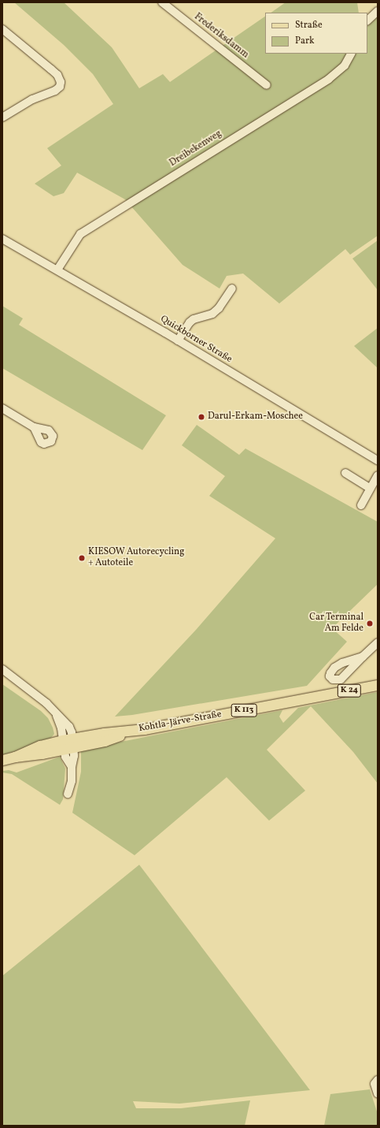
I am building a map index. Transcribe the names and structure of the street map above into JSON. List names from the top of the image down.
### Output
{
  "streets": {
    "main road": ["K 24", "K 113", "Kohtla-Järve-Straße"],
    "street": ["Frederiksdamm", "Dreibekenweg", "Quickborner Straße"]
  },
  "crossings": [
    ["Dreibekenweg", "Quickborner Straße"],
    ["K 24", "Kohtla-Järve-Straße"]
  ],
  "places": ["Darul-Erkam-Moschee", "KIESOW Autorecycling + Autoteile", "Car Terminal Am Felde"],
  "legend": ["Straße", "Park"]
}
